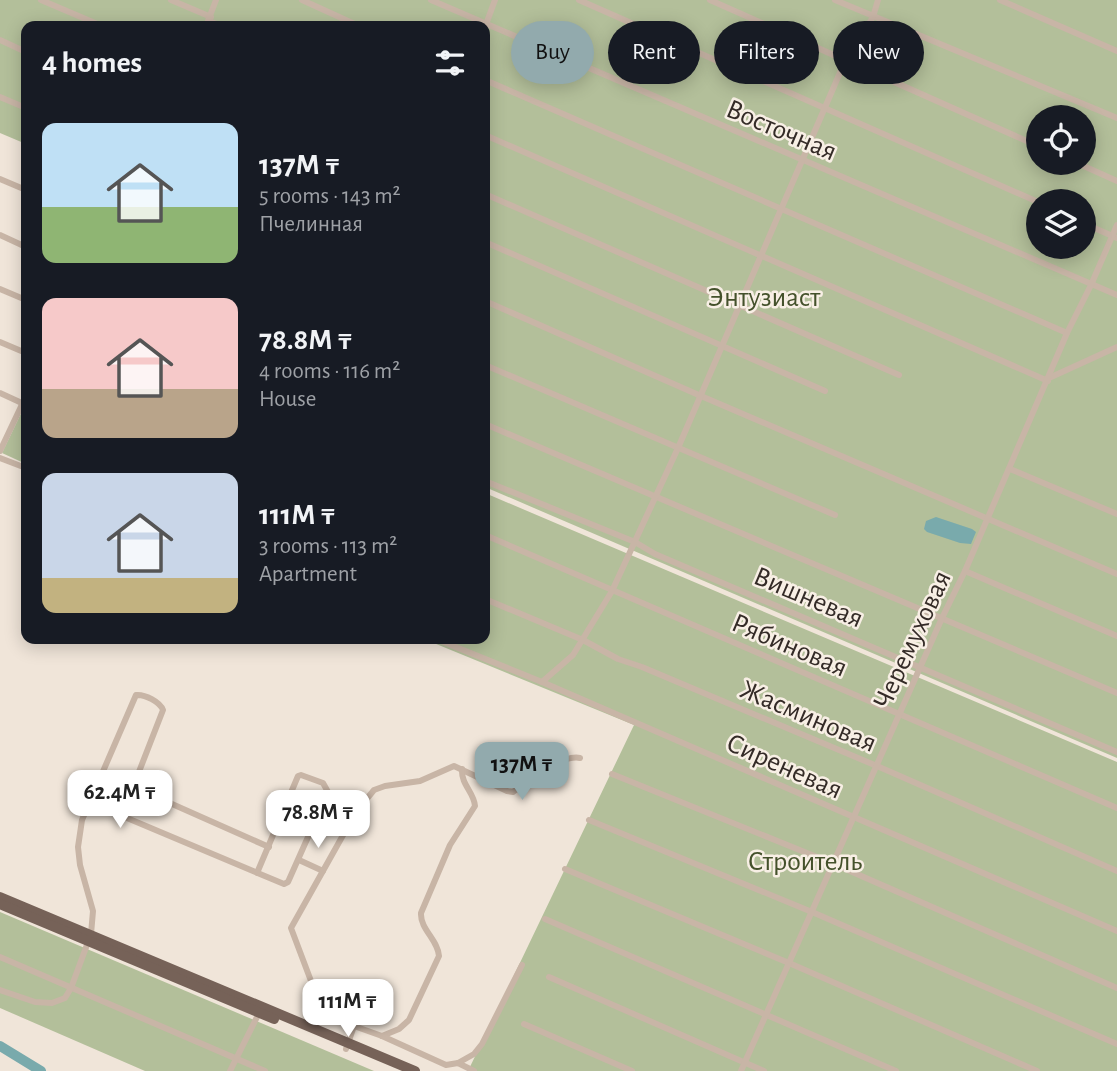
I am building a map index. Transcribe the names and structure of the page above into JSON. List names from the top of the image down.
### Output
{
  "streets": {
    "street": [
      "Восточная",
      "Вишневая",
      "Черемуховая",
      "Рябиновая",
      "Жасминовая",
      "Сиреневая"
    ]
  },
  "crossings": [
    ["Восточная", "Черемуховая"],
    ["Вишневая", "Черемуховая"],
    ["Черемуховая", "Рябиновая"],
    ["Черемуховая", "Жасминовая"],
    ["Черемуховая", "Сиреневая"]
  ],
  "parks": ["Энтузиаст", "Строитель"],
  "page": {
    "chip": [
      "Buy",
      "Rent",
      "Filters",
      "New"
    ],
    "heading": "4 homes",
    "list": [
      {
        "name": "137M ₸",
        "note": "5 rooms · 143 m² · Пчелинная"
      },
      {
        "name": "78.8M ₸",
        "note": "4 rooms · 116 m² · House"
      },
      {
        "name": "111M ₸",
        "note": "3 rooms · 113 m² · Apartment"
      }
    ],
    "price": [
      "137M ₸",
      "62.4M ₸",
      "78.8M ₸",
      "111M ₸"
    ]
  }
}
